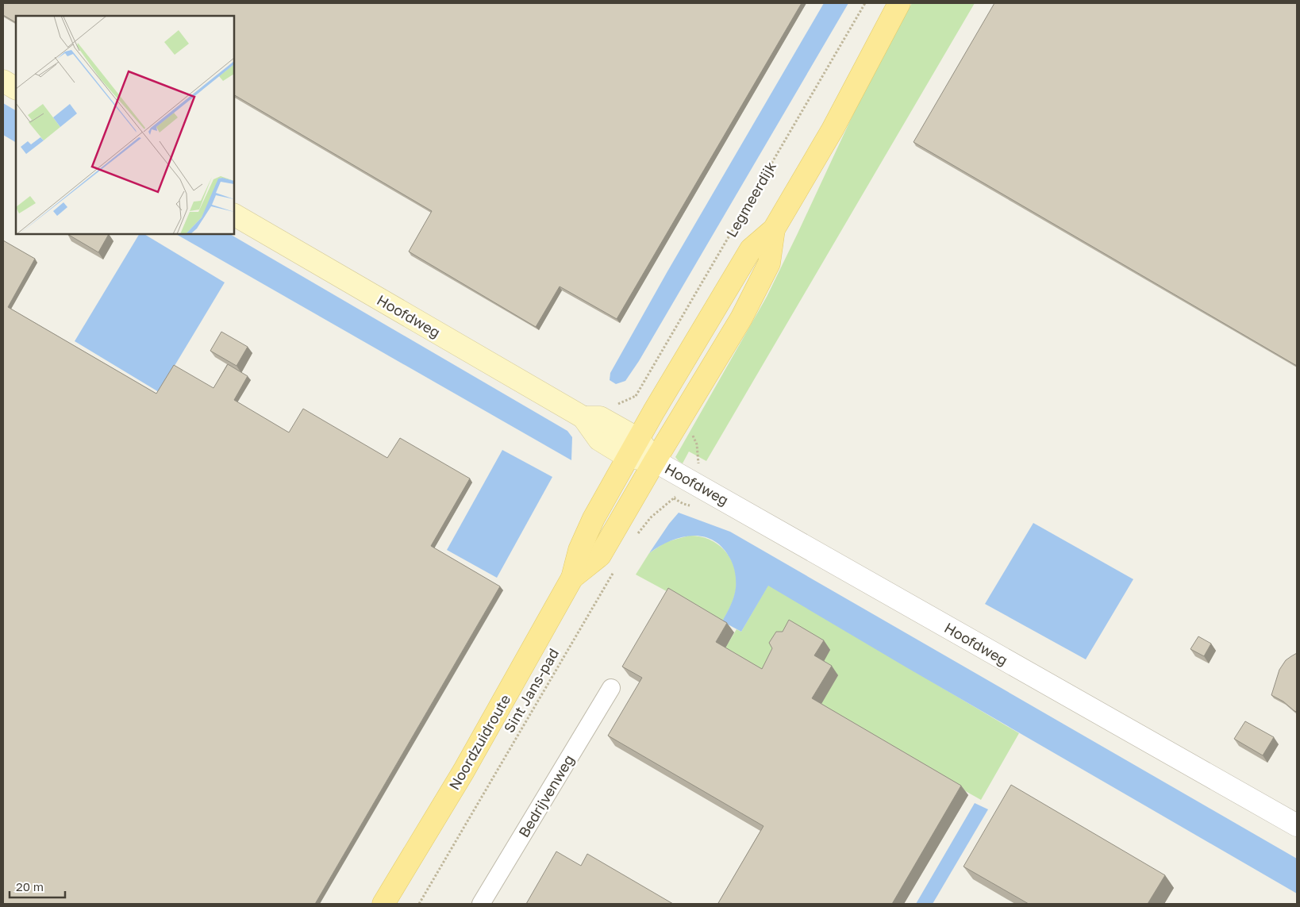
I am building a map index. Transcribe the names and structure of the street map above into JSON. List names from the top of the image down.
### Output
{
  "streets": {
    "main road": ["Legmeerdijk", "Hoofdweg", "Noordzuidroute"],
    "street": ["Bedrijvenweg"],
    "path": ["Sint Jans-pad"]
  },
  "crossings": [
    ["Legmeerdijk", "Hoofdweg"],
    ["Legmeerdijk", "Noordzuidroute"],
    ["Hoofdweg", "Noordzuidroute"]
  ],
  "scale_bar": "20 m"
}
